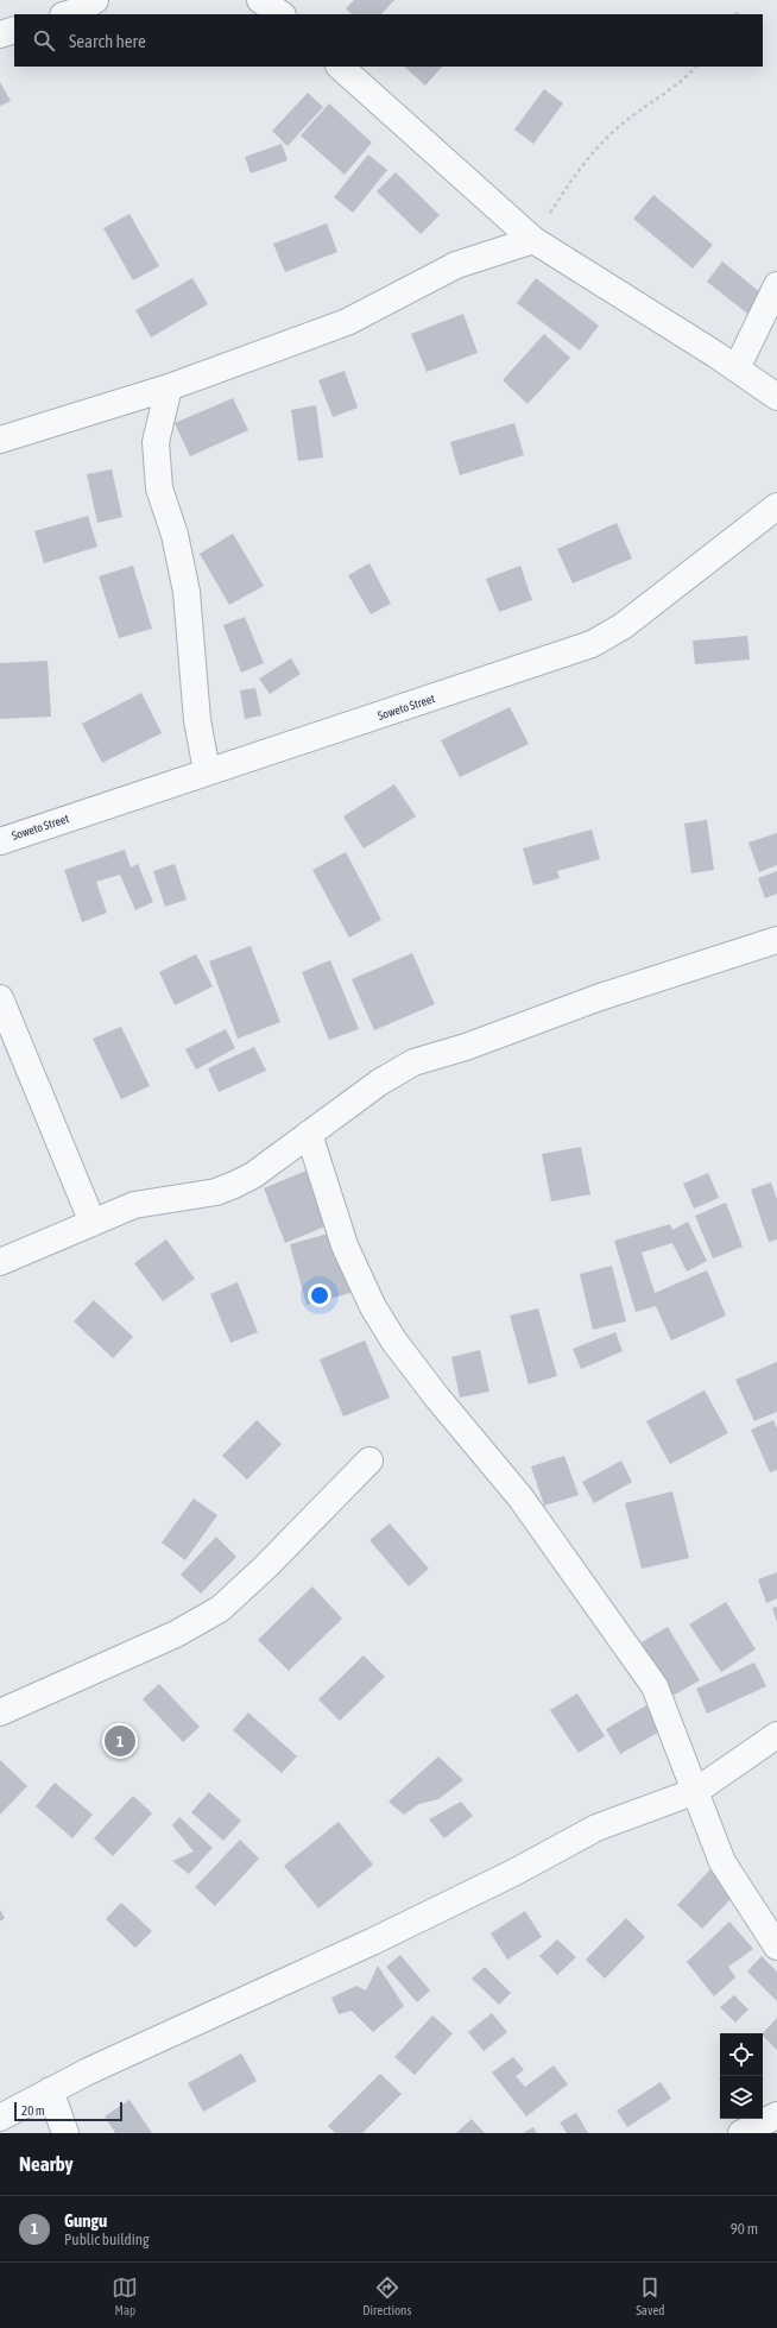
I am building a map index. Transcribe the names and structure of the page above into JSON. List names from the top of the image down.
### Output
{
  "streets": {
    "street": ["Soweto Street"]
  },
  "scale_bar": "20 m",
  "page": {
    "search": "Search here",
    "pins": "1",
    "scale": "20 m",
    "heading": "Nearby",
    "list": [
      {
        "mark": "1",
        "name": "Gungu",
        "note": "Public building",
        "value": "90 m"
      }
    ],
    "nav": ["Map", "Directions", "Saved"]
  }
}
